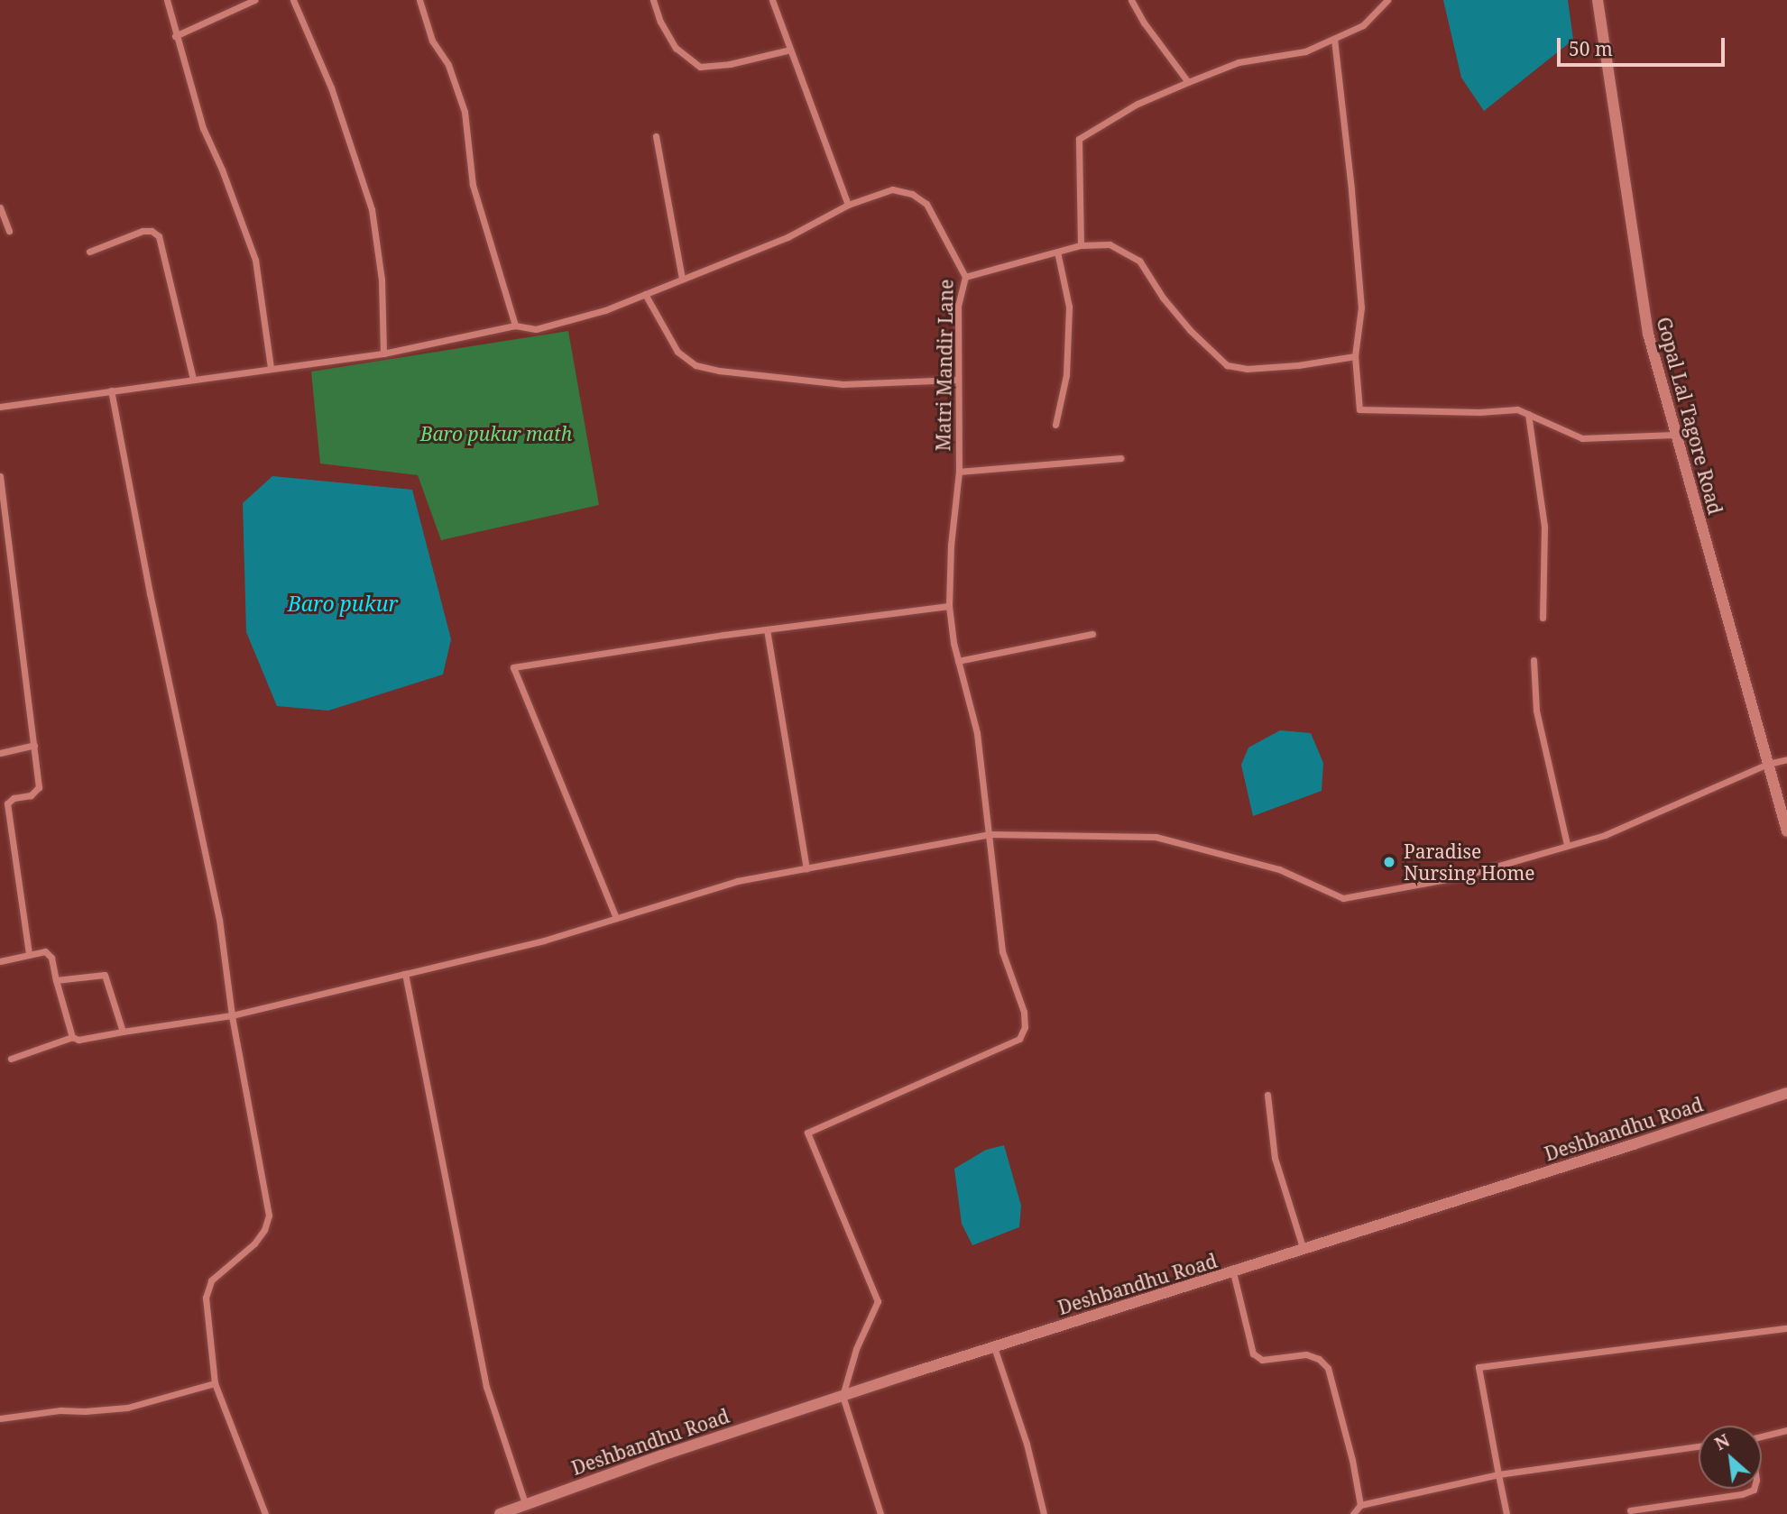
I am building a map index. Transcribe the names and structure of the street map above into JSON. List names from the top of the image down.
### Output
{
  "streets": {
    "street": ["Matri Mandir Lane", "Gopal Lal Tagore Road", "Deshbandhu Road"]
  },
  "crossings": [
    ["Matri Mandir Lane", "Deshbandhu Road"]
  ],
  "water": ["Baro pukur"],
  "parks": ["Baro pukur math"],
  "places": ["Paradise Nursing Home"],
  "scale_bar": "50 m",
  "north": "top left"
}
